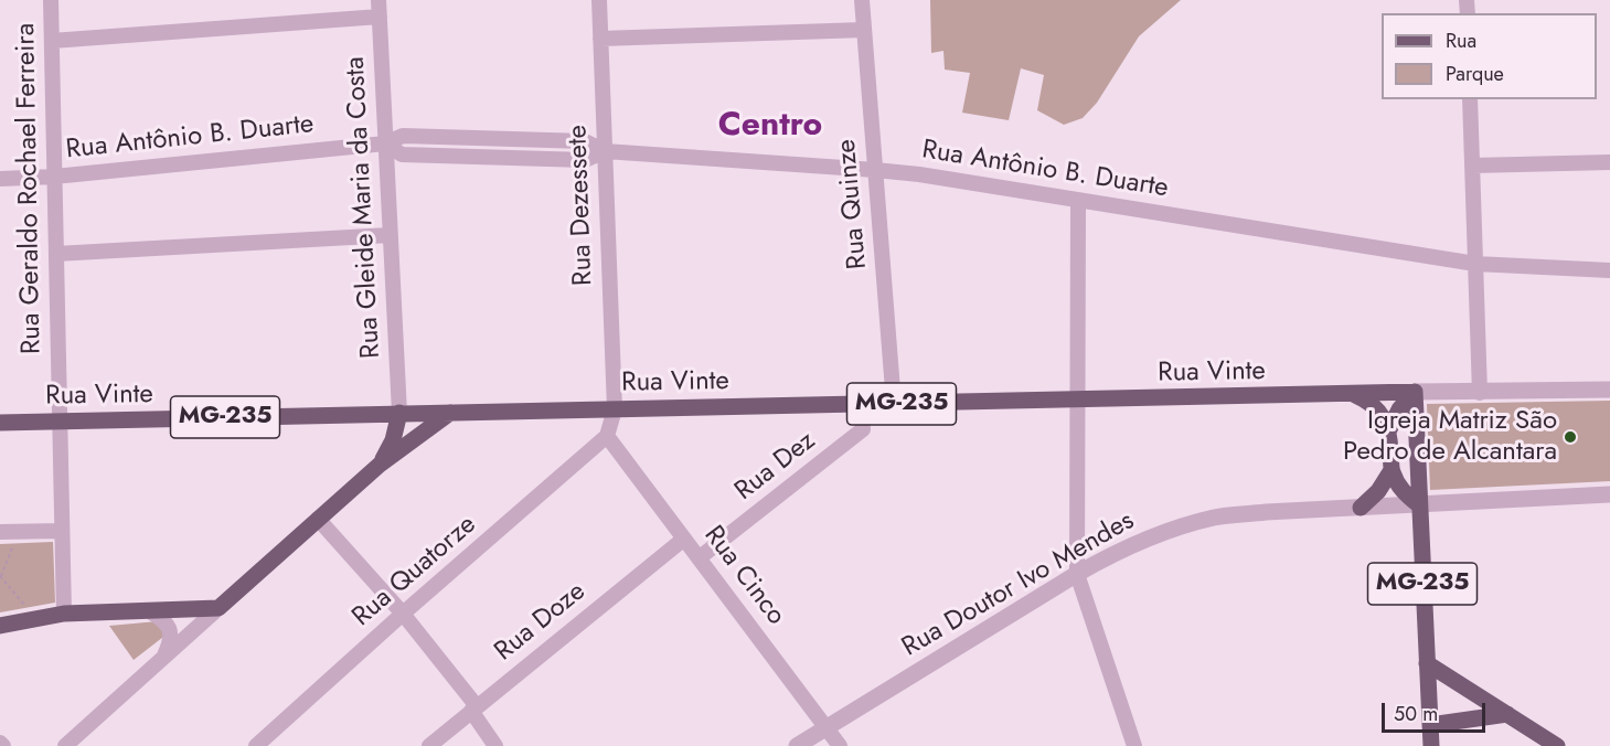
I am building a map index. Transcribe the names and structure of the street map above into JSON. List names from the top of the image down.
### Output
{
  "streets": {
    "main road": ["Rua Vinte", "MG-235"],
    "street": [
      "Rua Antônio B. Duarte",
      "Rua Geraldo Rochael Ferreira",
      "Rua Quinze",
      "Rua Dezessete",
      "Rua Gleide Maria da Costa",
      "Rua Dez",
      "Rua Quatorze",
      "Rua Cinco",
      "Rua Doutor Ivo Mendes",
      "Rua Doze"
    ]
  },
  "crossings": [
    ["Rua Antônio B. Duarte", "Rua Geraldo Rochael Ferreira"],
    ["Rua Antônio B. Duarte", "Rua Quinze"],
    ["Rua Antônio B. Duarte", "Rua Dezessete"],
    ["Rua Antônio B. Duarte", "Rua Gleide Maria da Costa"],
    ["Rua Geraldo Rochael Ferreira", "Rua Vinte"],
    ["Rua Quinze", "Rua Vinte"],
    ["Rua Dezessete", "Rua Vinte"],
    ["Rua Dezessete", "Rua Quatorze"],
    ["Rua Dezessete", "Rua Cinco"],
    ["Rua Gleide Maria da Costa", "Rua Vinte"],
    ["Rua Vinte", "MG-235"],
    ["Rua Vinte", "Rua Dez"],
    ["MG-235", "Rua Doutor Ivo Mendes"],
    ["Rua Dez", "Rua Cinco"],
    ["Rua Quatorze", "Rua Cinco"],
    ["Rua Cinco", "Rua Doutor Ivo Mendes"],
    ["Rua Cinco", "Rua Doze"]
  ],
  "districts": ["Centro"],
  "places": ["Igreja Matriz São Pedro de Alcantara"],
  "legend": ["Rua", "Parque"],
  "scale_bar": "50 m"
}
